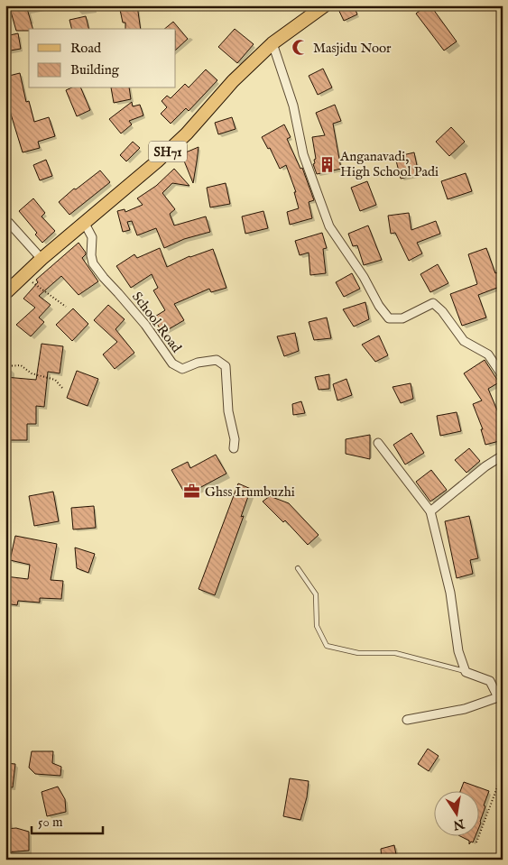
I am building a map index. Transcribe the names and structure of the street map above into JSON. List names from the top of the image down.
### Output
{
  "streets": {
    "main road": ["SH71"],
    "street": ["School Road"]
  },
  "crossings": [
    ["SH71", "School Road"]
  ],
  "places": {
    "mosque": ["Masjidu Noor"],
    "building": ["Anganavadi, High School Padi"],
    "office": ["Ghss Irumbuzhi"]
  },
  "legend": ["Road", "Building"],
  "scale_bar": "50 m",
  "north": "bottom"
}
